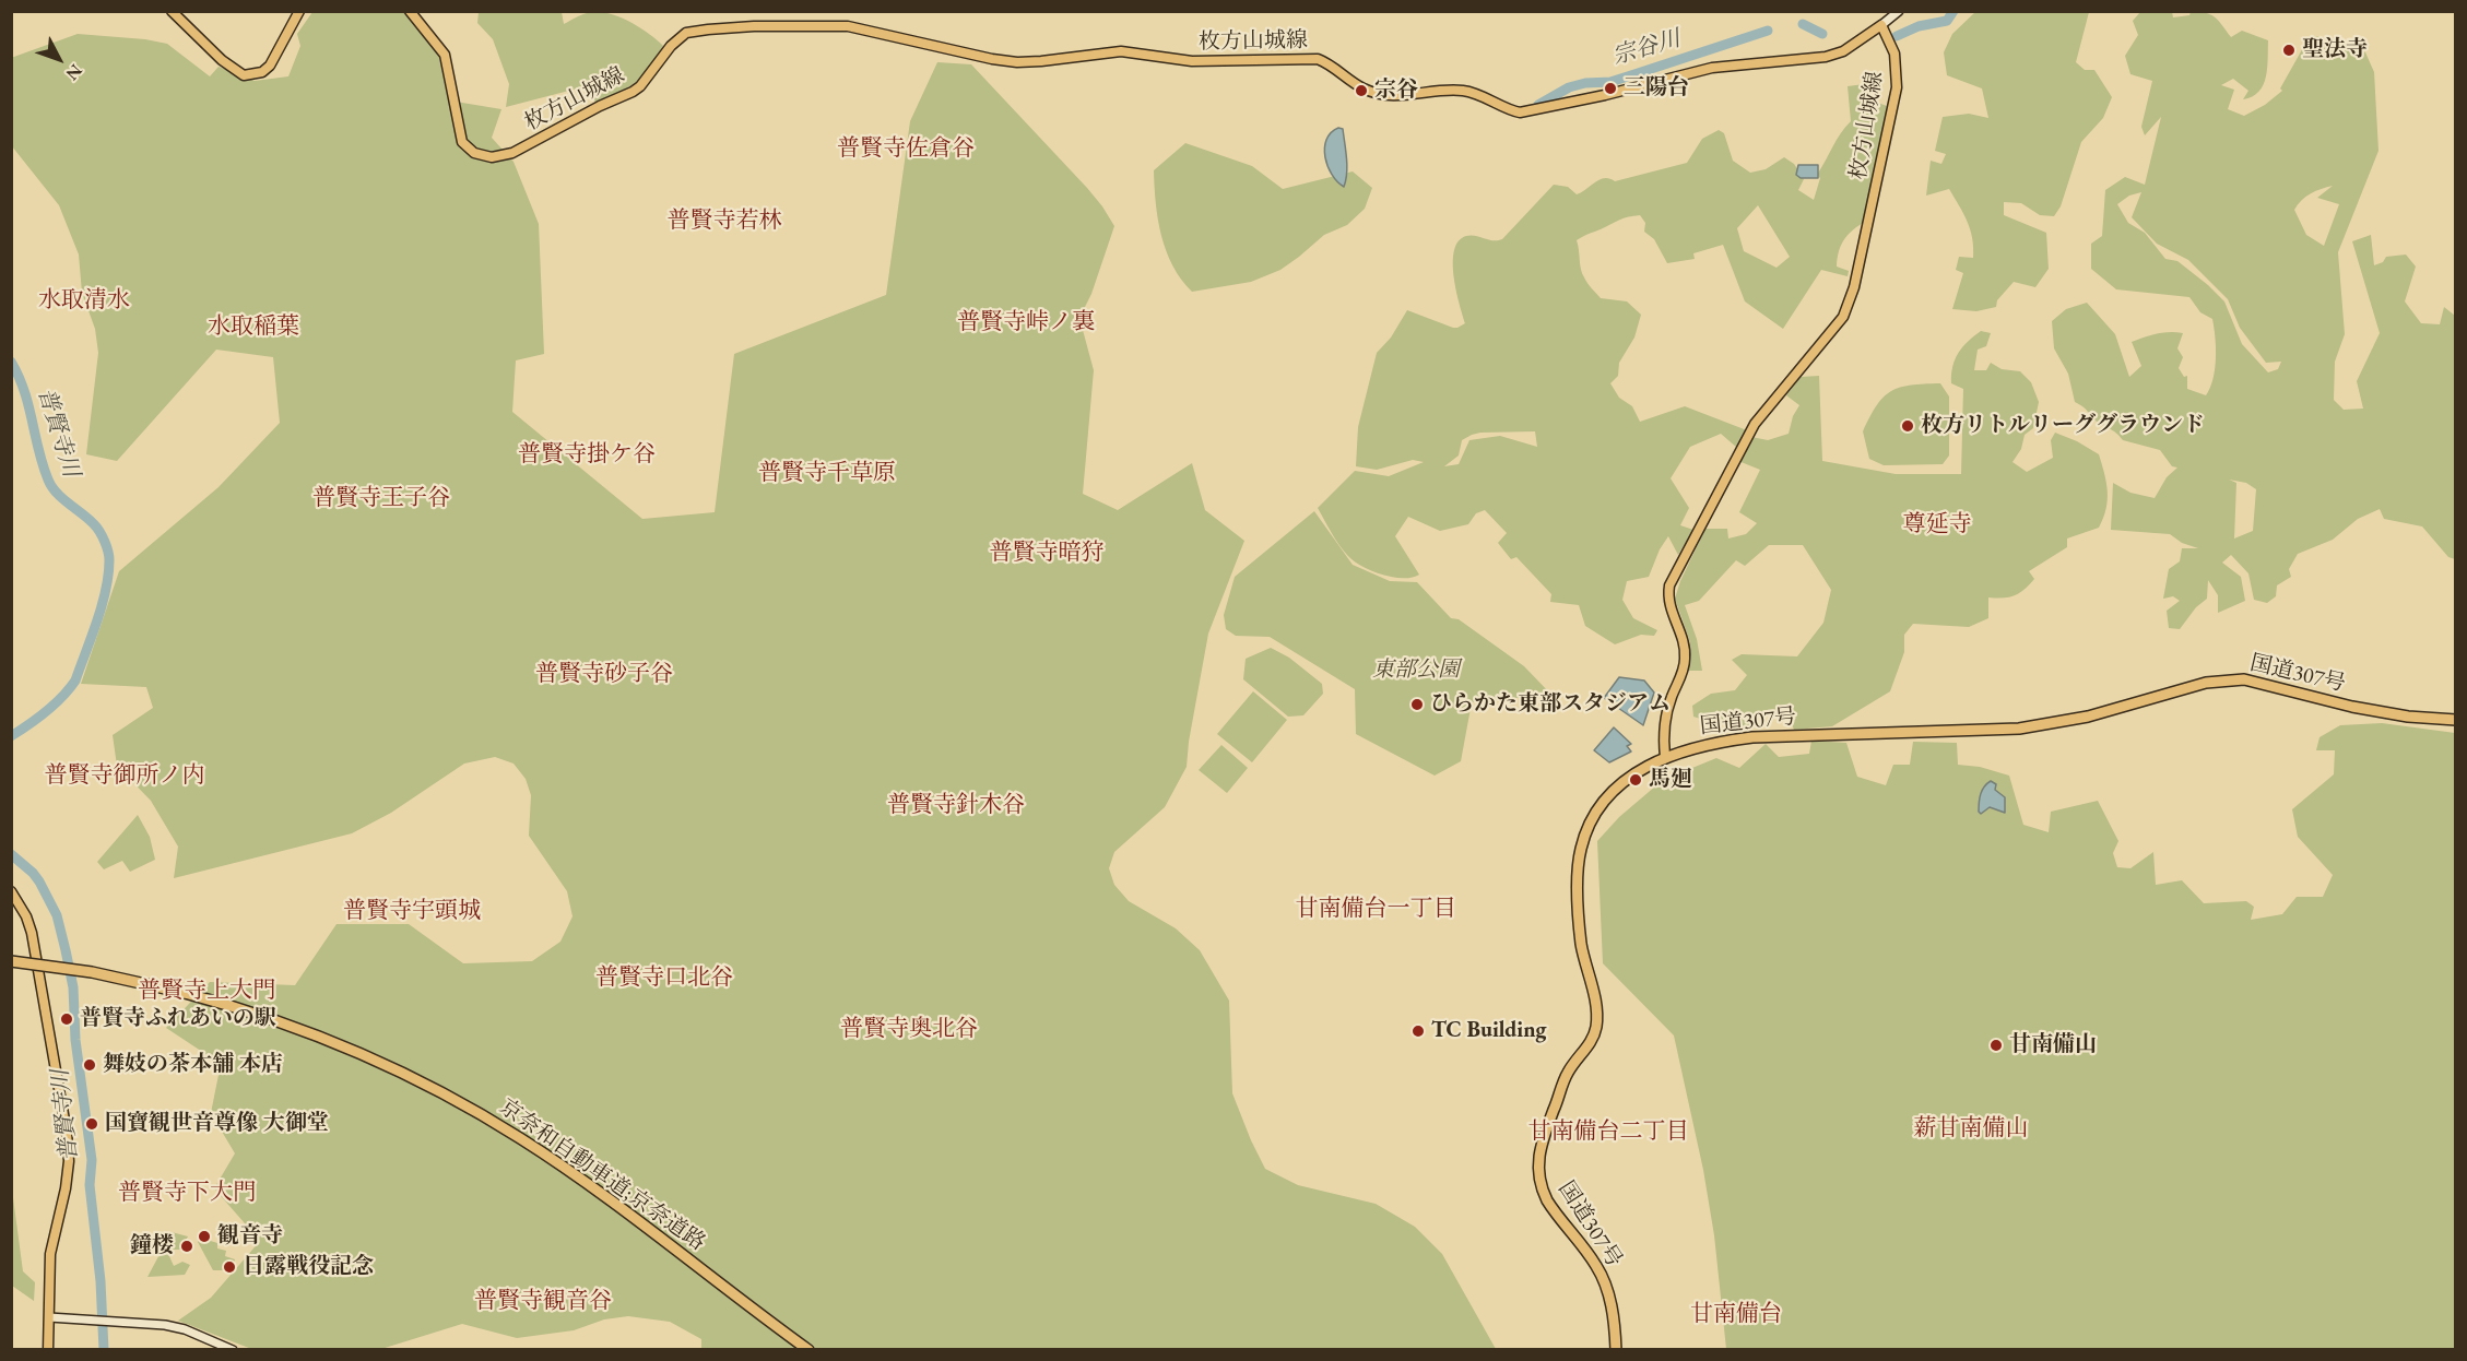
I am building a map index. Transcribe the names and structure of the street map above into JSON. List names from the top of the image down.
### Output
{
  "streets": {
    "highway": ["国道307号", "京奈和自動車道;京奈道路"],
    "main road": ["枚方山城線"]
  },
  "crossings": [
    ["枚方山城線", "国道307号"]
  ],
  "districts": [
    "普賢寺佐倉谷",
    "普賢寺若林",
    "水取清水",
    "普賢寺峠ノ裏",
    "水取稲葉",
    "普賢寺掛ケ谷",
    "普賢寺千草原",
    "普賢寺王子谷",
    "尊延寺",
    "普賢寺暗狩",
    "普賢寺砂子谷",
    "普賢寺御所ノ内",
    "普賢寺針木谷",
    "甘南備台一丁目",
    "普賢寺宇頭城",
    "普賢寺口北谷",
    "普賢寺上大門",
    "普賢寺奥北谷",
    "薪甘南備山",
    "甘南備台二丁目",
    "普賢寺下大門",
    "普賢寺観音谷",
    "甘南備台"
  ],
  "water": ["宗谷川", "普賢寺川"],
  "parks": ["東部公園"],
  "places": [
    "聖法寺",
    "三陽台",
    "宗谷",
    "枚方リトルリーググラウンド",
    "ひらかた東部スタジアム",
    "馬廻",
    "普賢寺ふれあいの駅",
    "TC Building",
    "甘南備山",
    "舞妓の茶本舗 本店",
    "国寶観世音尊像 大御堂",
    "観音寺",
    "鐘楼",
    "日露戦役記念"
  ],
  "north": "bottom right"
}
